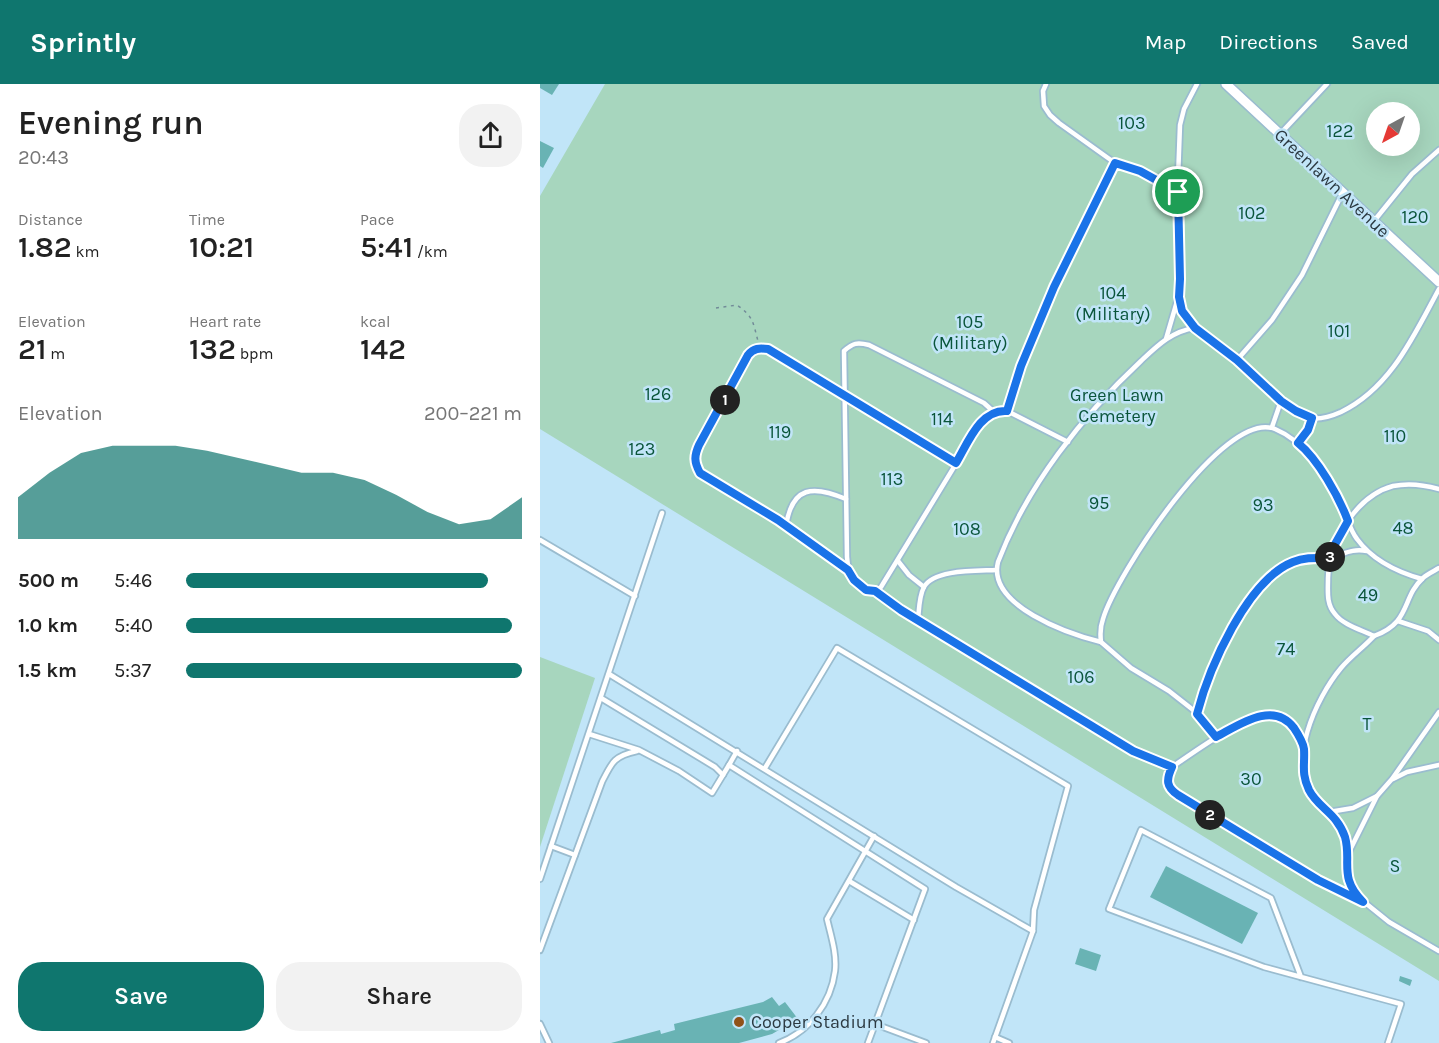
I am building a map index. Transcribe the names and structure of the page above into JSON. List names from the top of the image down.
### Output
{
  "streets": {
    "street": ["Greenlawn Avenue"]
  },
  "parks": [
    "103",
    "122",
    "102",
    "120",
    "104 (Military)",
    "105 (Military)",
    "101",
    "126",
    "Green Lawn Cemetery",
    "114",
    "119",
    "110",
    "123",
    "113",
    "95",
    "93",
    "48",
    "108",
    "49",
    "74",
    "106",
    "T",
    "30",
    "S"
  ],
  "places": ["Cooper Stadium"],
  "north": "bottom left",
  "page": {
    "header": "Sprintly",
    "nav": ["Map", "Directions", "Saved"],
    "heading": ["Evening run", "20:43"],
    "stats": [
      ["Distance", "1.82 km"],
      ["Time", "10:21"],
      ["Pace", "5:41 /km"],
      ["Elevation", "21 m"],
      ["Heart rate", "132 bpm"],
      ["kcal", "142"]
    ],
    "pins": ["1", "3", "2"],
    "chart": ["Elevation", "200–221 m"],
    "list": [
      {
        "name": "500 m",
        "note": "5:46"
      },
      {
        "name": "1.0 km",
        "note": "5:40"
      },
      {
        "name": "1.5 km",
        "note": "5:37"
      }
    ],
    "buttons": ["Save", "Share"]
  }
}
